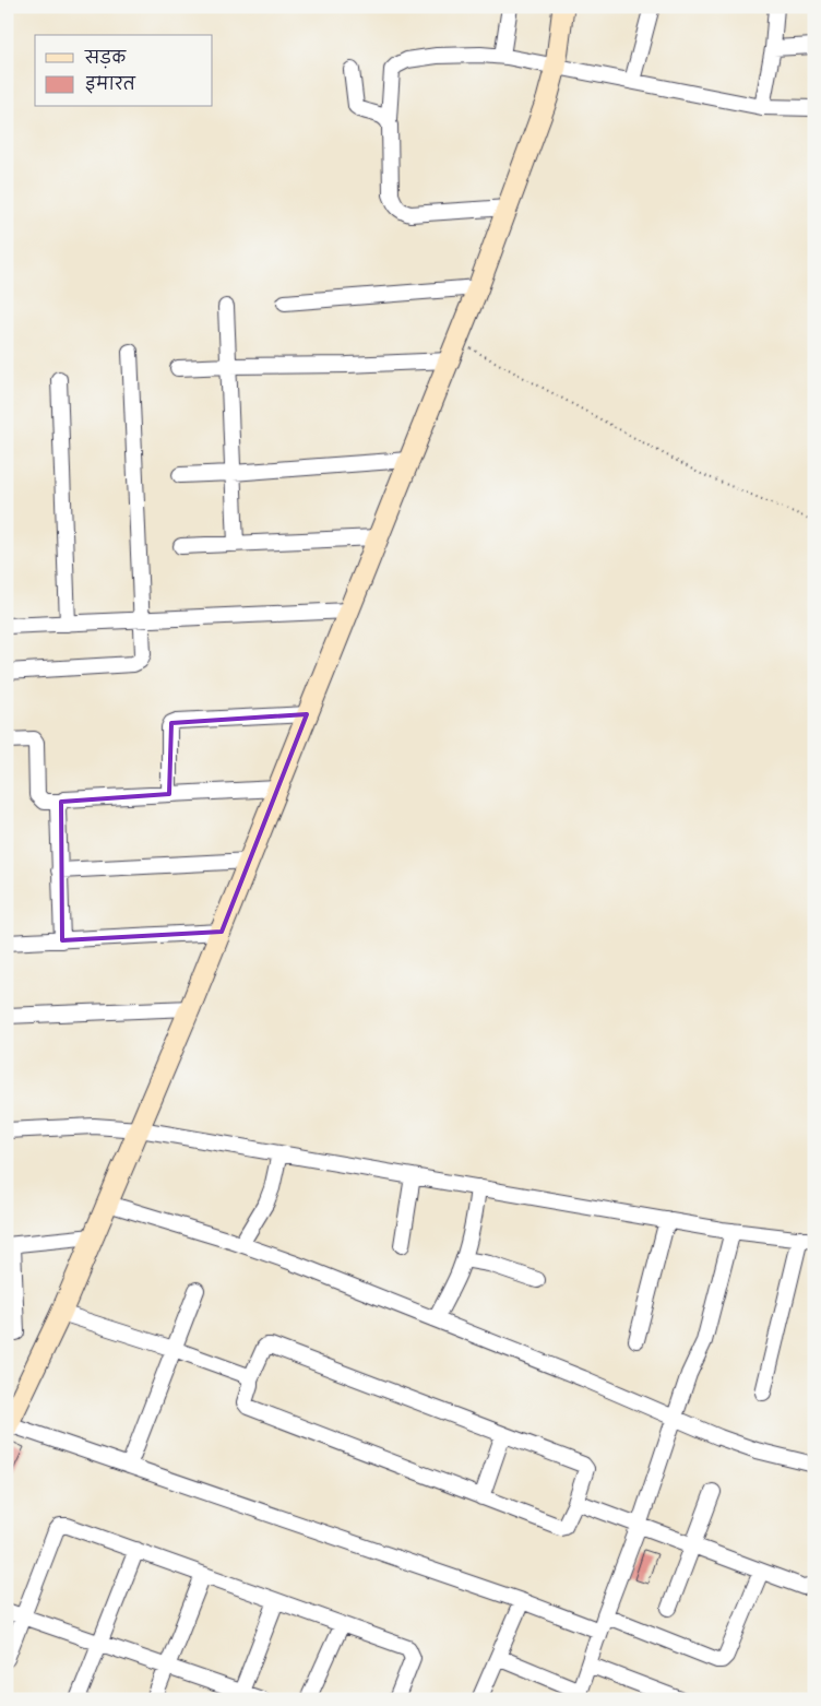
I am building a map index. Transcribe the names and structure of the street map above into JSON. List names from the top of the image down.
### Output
{
  "legend": ["सड़क", "इमारत"]
}
